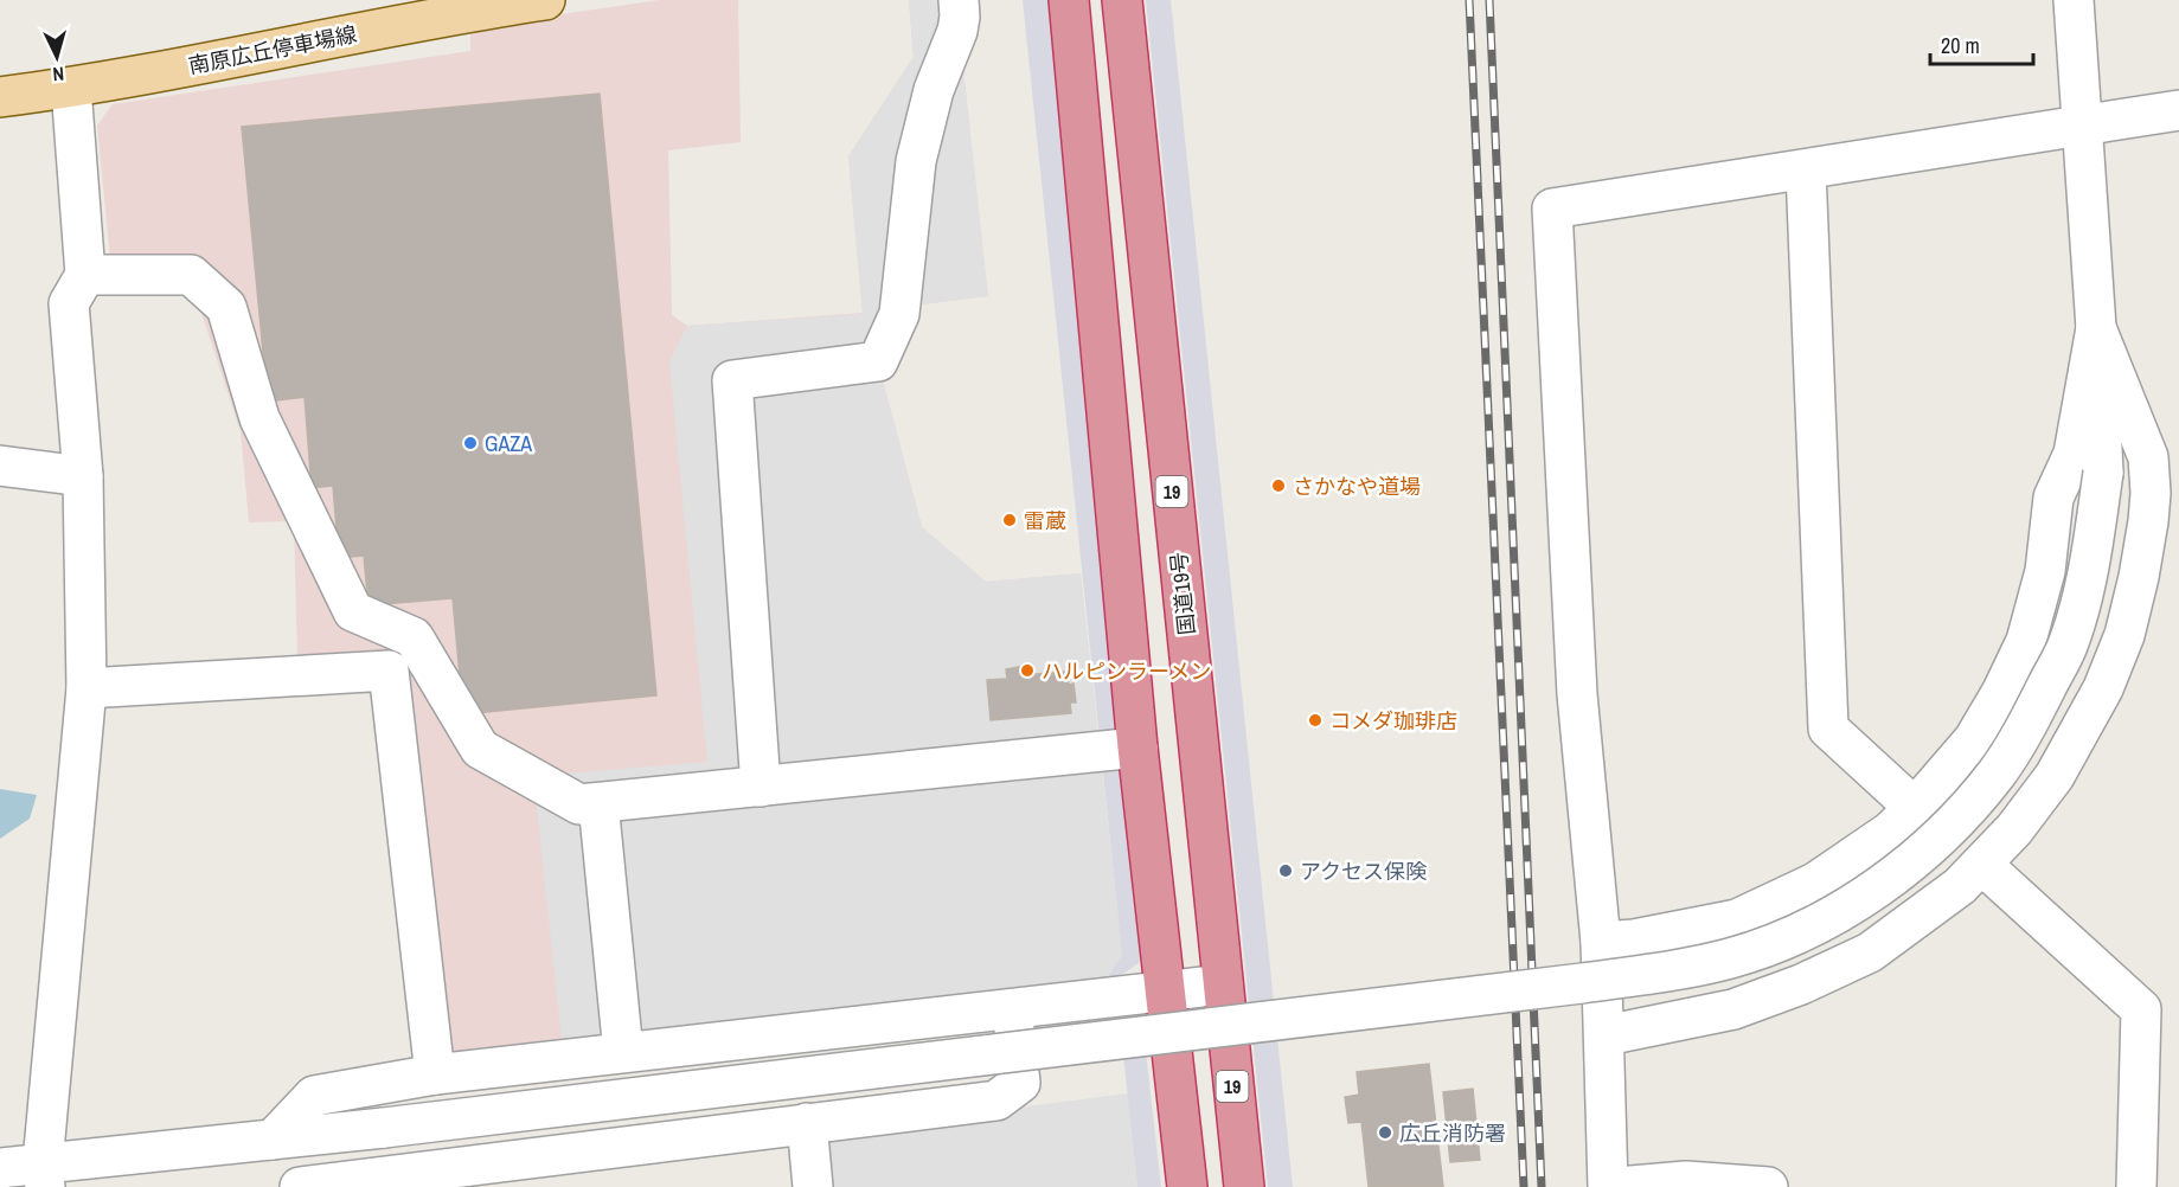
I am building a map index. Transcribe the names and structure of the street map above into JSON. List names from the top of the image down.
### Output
{
  "streets": {
    "highway": ["19", "国道19号"],
    "main road": ["南原広丘停車場線"]
  },
  "places": [
    "GAZA",
    "さかなや道場",
    "雷蔵",
    "ハルピンラーメン",
    "コメダ珈琲店",
    "アクセス保険",
    "広丘消防署"
  ],
  "scale_bar": "20 m",
  "north": "bottom"
}
